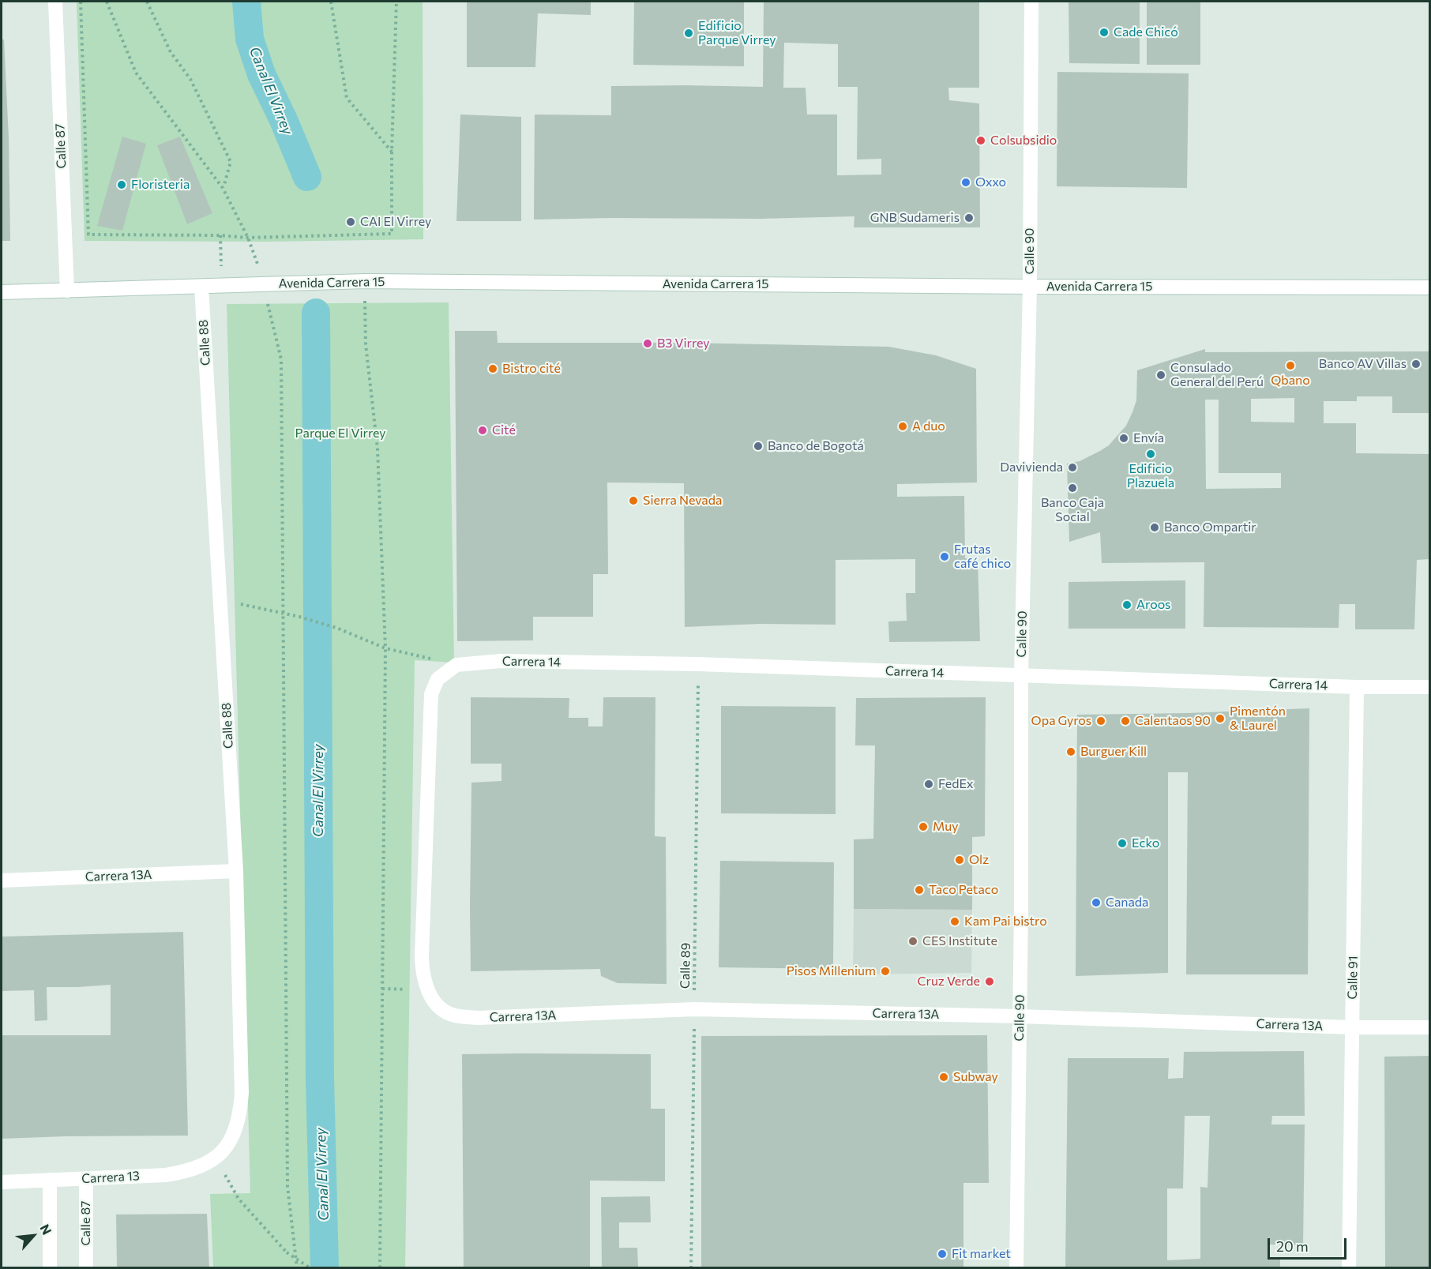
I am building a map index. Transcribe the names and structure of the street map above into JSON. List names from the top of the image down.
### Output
{
  "streets": {
    "street": [
      "Calle 87",
      "Calle 90",
      "Avenida Carrera 15",
      "Calle 88",
      "Carrera 14",
      "Carrera 13A",
      "Calle 91",
      "Carrera 13"
    ],
    "path": ["Calle 89"]
  },
  "crossings": [
    ["Calle 87", "Avenida Carrera 15"],
    ["Calle 87", "Carrera 13"],
    ["Calle 90", "Avenida Carrera 15"],
    ["Calle 90", "Carrera 14"],
    ["Calle 90", "Carrera 13A"],
    ["Avenida Carrera 15", "Calle 88"],
    ["Calle 88", "Carrera 13A"],
    ["Calle 88", "Carrera 13"],
    ["Carrera 14", "Carrera 13A"],
    ["Carrera 14", "Calle 89"],
    ["Carrera 14", "Calle 91"],
    ["Carrera 13A", "Calle 89"],
    ["Carrera 13A", "Calle 91"]
  ],
  "water": ["Canal El Virrey"],
  "parks": ["Parque El Virrey"],
  "places": [
    "Cade Chicó",
    "Edificio Parque Virrey",
    "Colsubsidio",
    "Oxxo",
    "Floristeria",
    "GNB Sudameris",
    "CAI El Virrey",
    "B3 Virrey",
    "Banco AV Villas",
    "Qbano",
    "Bistro cité",
    "Consulado General del Perú",
    "A duo",
    "Cité",
    "Envía",
    "Banco de Bogotá",
    "Edificio Plazuela",
    "Davivienda",
    "Banco Caja Social",
    "Sierra Nevada",
    "Banco Ompartir",
    "Frutas café chico",
    "Aroos",
    "Pimentón & Laurel",
    "Opa Gyros",
    "Calentaos 90",
    "Burguer Kill",
    "FedEx",
    "Muy",
    "Ecko",
    "Olz",
    "Taco Petaco",
    "Canada",
    "Kam Pai bistro",
    "CES Institute",
    "Pisos Millenium",
    "Cruz Verde",
    "Subway",
    "Fit market"
  ],
  "scale_bar": "20 m",
  "north": "top right"
}
